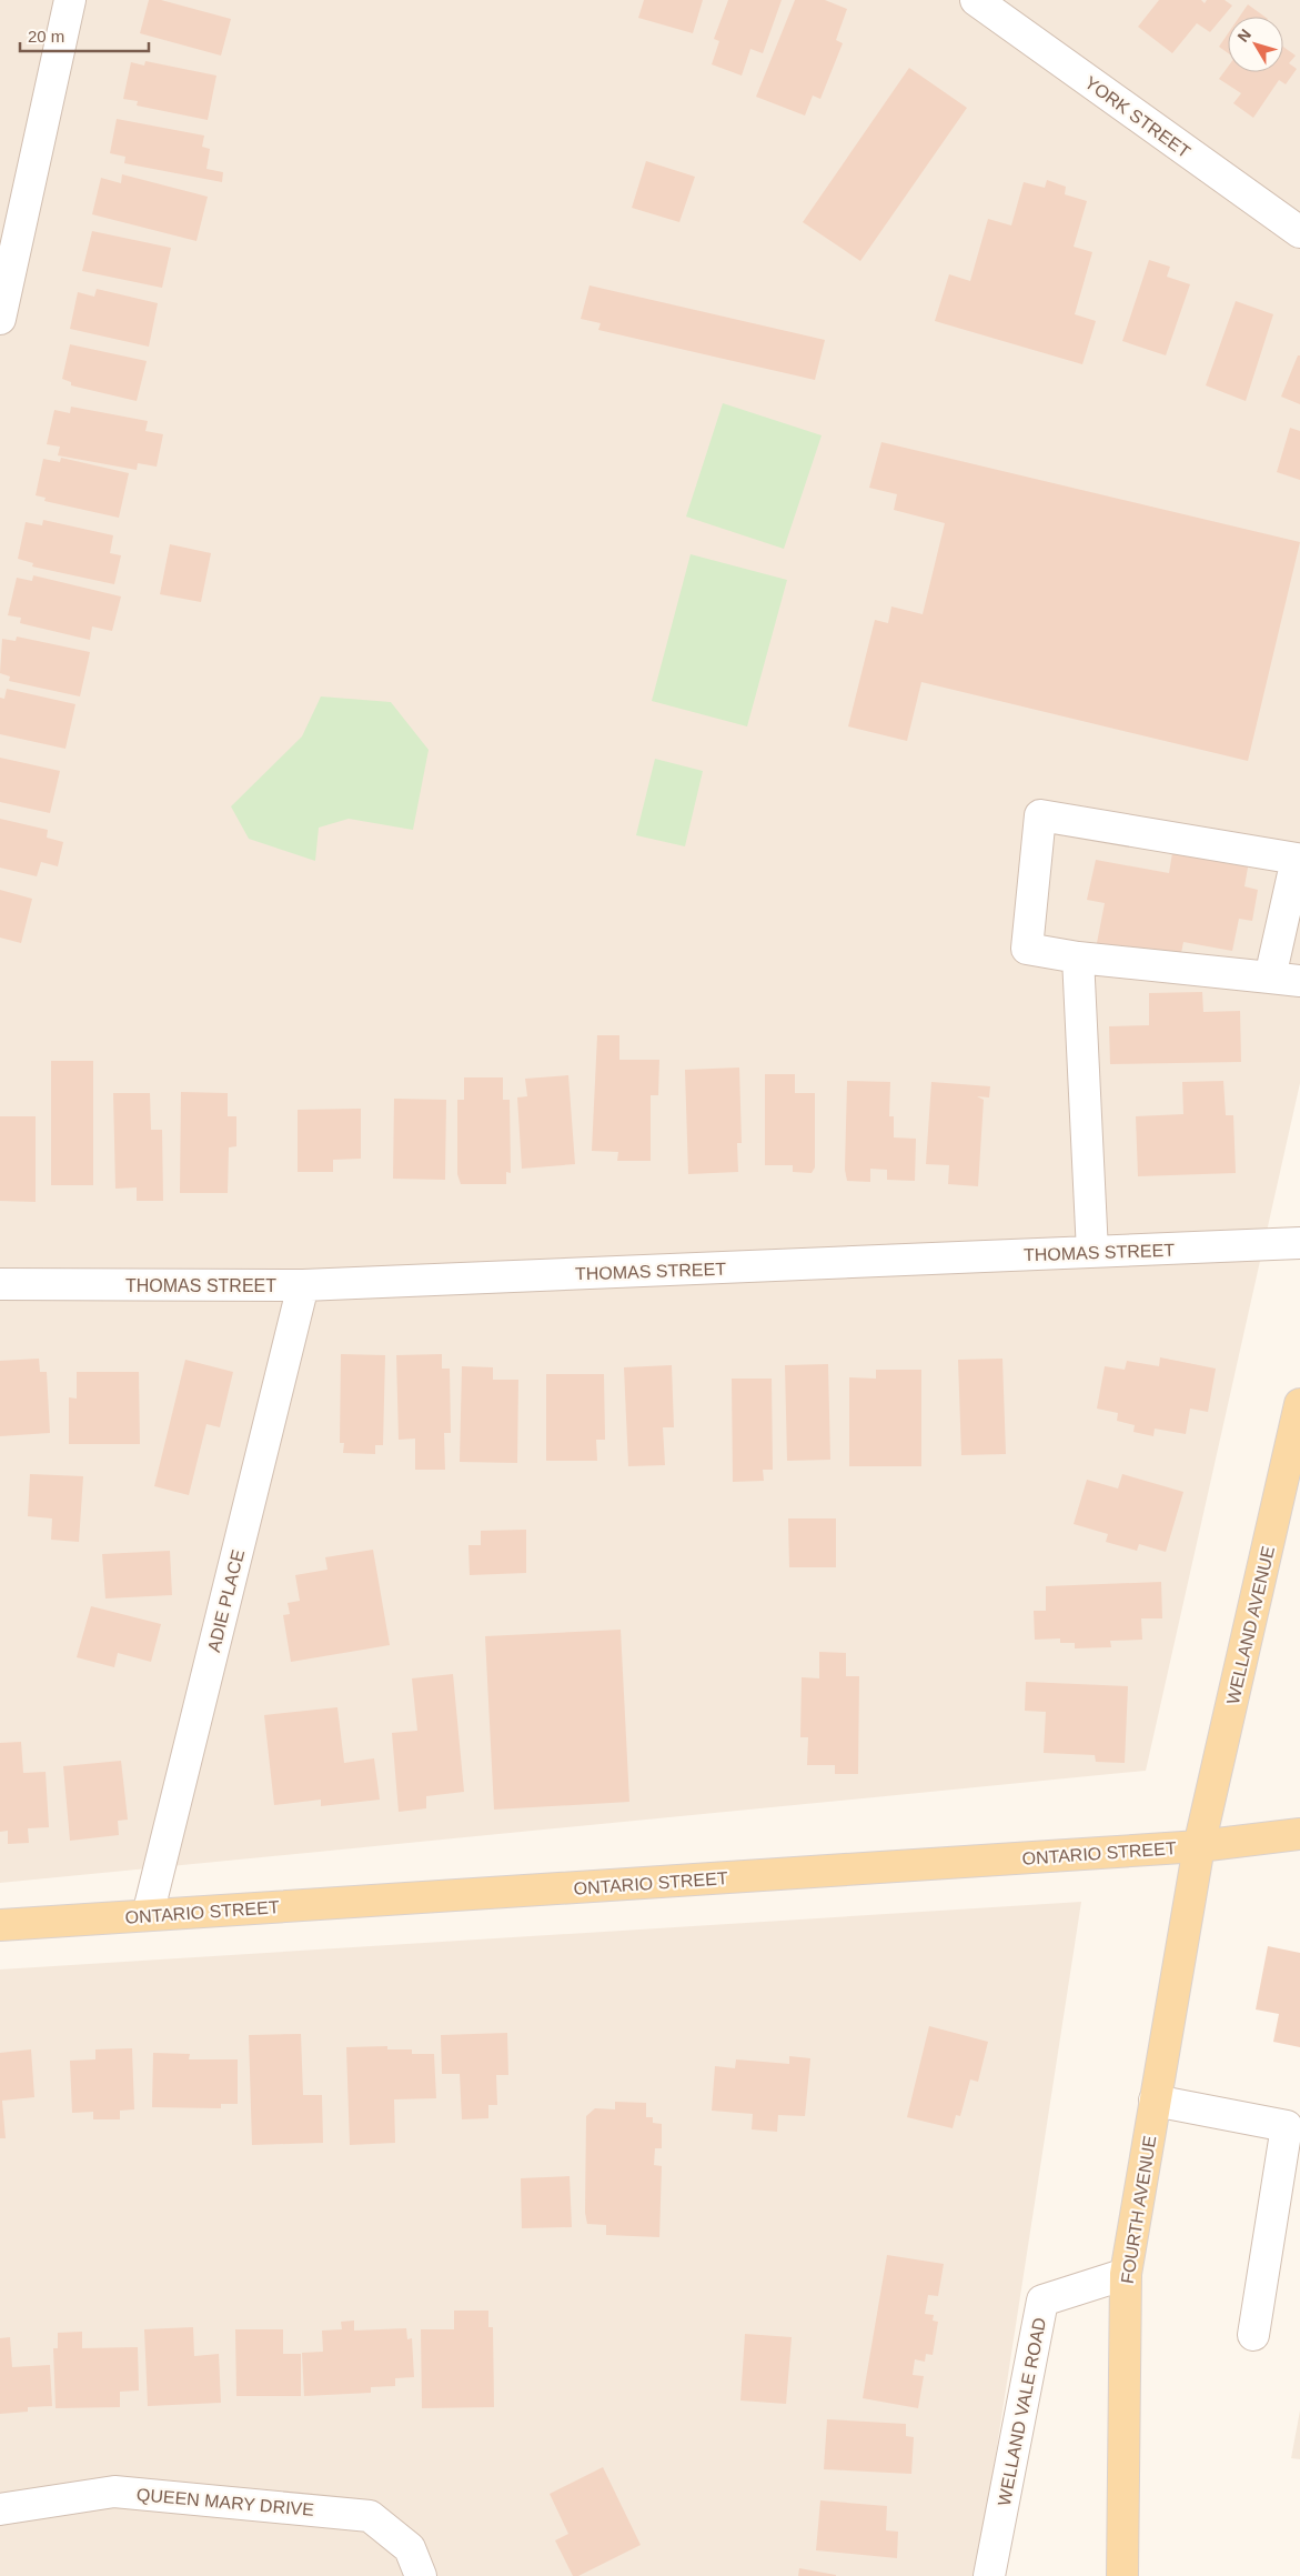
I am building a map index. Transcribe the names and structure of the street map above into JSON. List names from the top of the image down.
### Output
{
  "streets": {
    "main road": ["WELLAND AVENUE", "ONTARIO STREET", "FOURTH AVENUE"],
    "street": [
      "YORK STREET",
      "THOMAS STREET",
      "ADIE PLACE",
      "WELLAND VALE ROAD",
      "QUEEN MARY DRIVE"
    ]
  },
  "crossings": [
    ["THOMAS STREET", "ADIE PLACE"],
    ["ADIE PLACE", "ONTARIO STREET"],
    ["WELLAND AVENUE", "ONTARIO STREET"],
    ["WELLAND AVENUE", "FOURTH AVENUE"],
    ["ONTARIO STREET", "FOURTH AVENUE"],
    ["FOURTH AVENUE", "WELLAND VALE ROAD"]
  ],
  "scale_bar": "20 m",
  "north": "top left"
}
